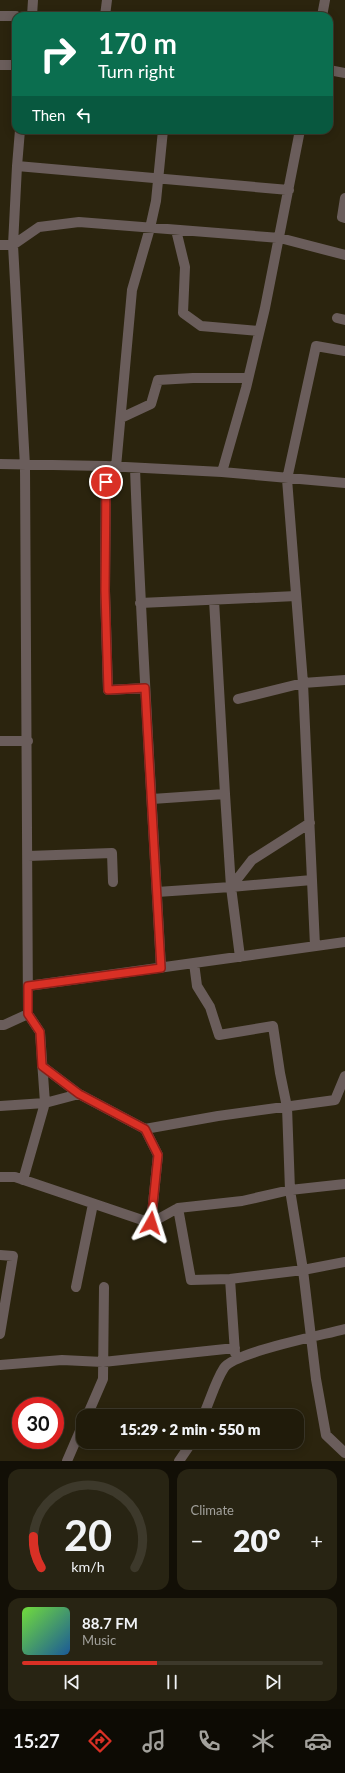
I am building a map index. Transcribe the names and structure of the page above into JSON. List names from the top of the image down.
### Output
{
  "page": {
    "turn": ["170 m", "Turn right"],
    "then": "Then",
    "limit": "30",
    "trip": "15:29 · 2 min · 550 m",
    "tile": "Climate",
    "heat": ["−", "20°", "+"],
    "song": ["88.7 FM", "Music"],
    "tabs": "15:27",
    "gauge": ["20", "km/h"]
  }
}
